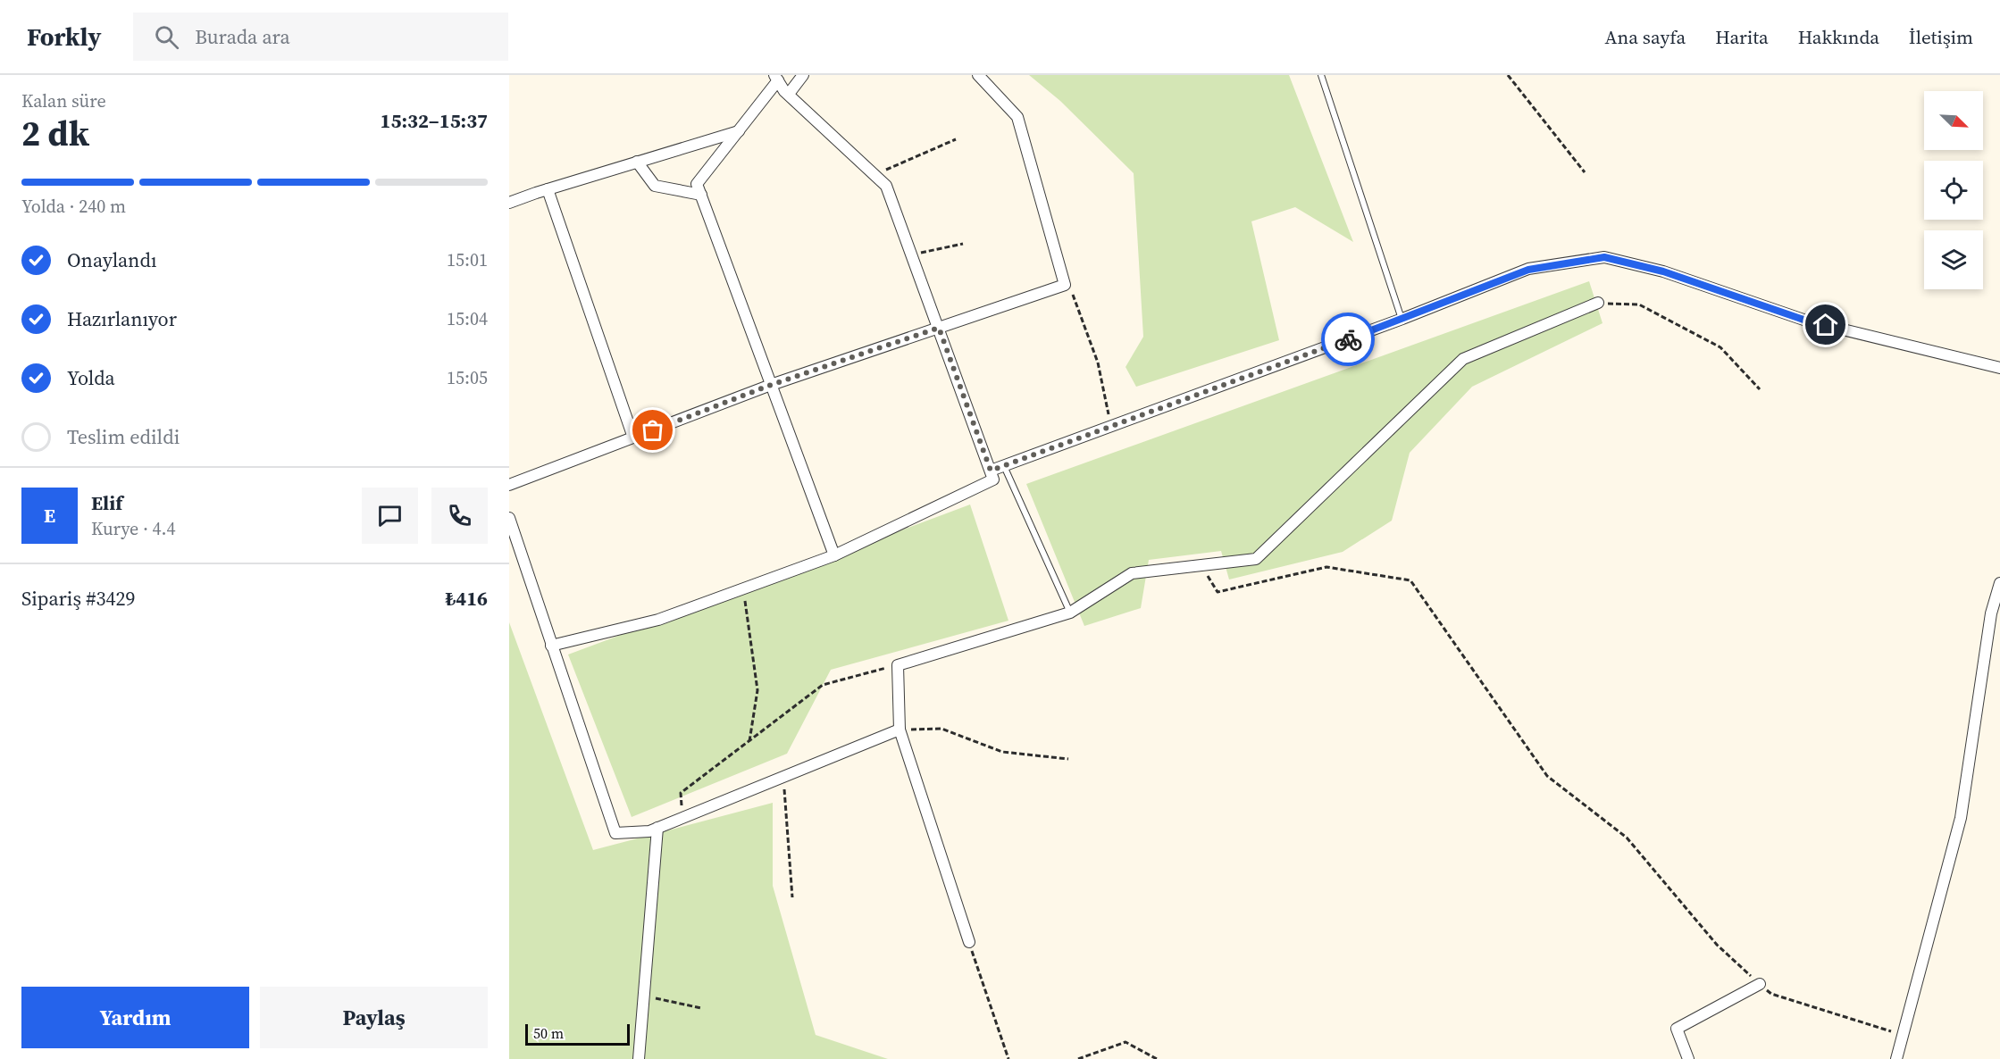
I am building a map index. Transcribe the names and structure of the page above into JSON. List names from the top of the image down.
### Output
{
  "scale_bar": "50 m",
  "north": "bottom right",
  "page": {
    "header": "Forkly",
    "search": "Burada ara",
    "nav": [
      "Ana sayfa",
      "Harita",
      "Hakkında",
      "İletişim"
    ],
    "heading": ["2 dk", "Kalan süre", "15:32–15:37"],
    "panel": [
      "Elif",
      "Kurye · 4.4",
      "Sipariş #3429",
      "₺416"
    ],
    "bar": "Yolda · 240 m",
    "list": [
      ["Onaylandı", "15:01"],
      ["Hazırlanıyor", "15:04"],
      ["Yolda", "15:05"],
      "Teslim edildi"
    ],
    "round": "E",
    "buttons": ["Yardım", "Paylaş"],
    "scale": "50 m"
  }
}
